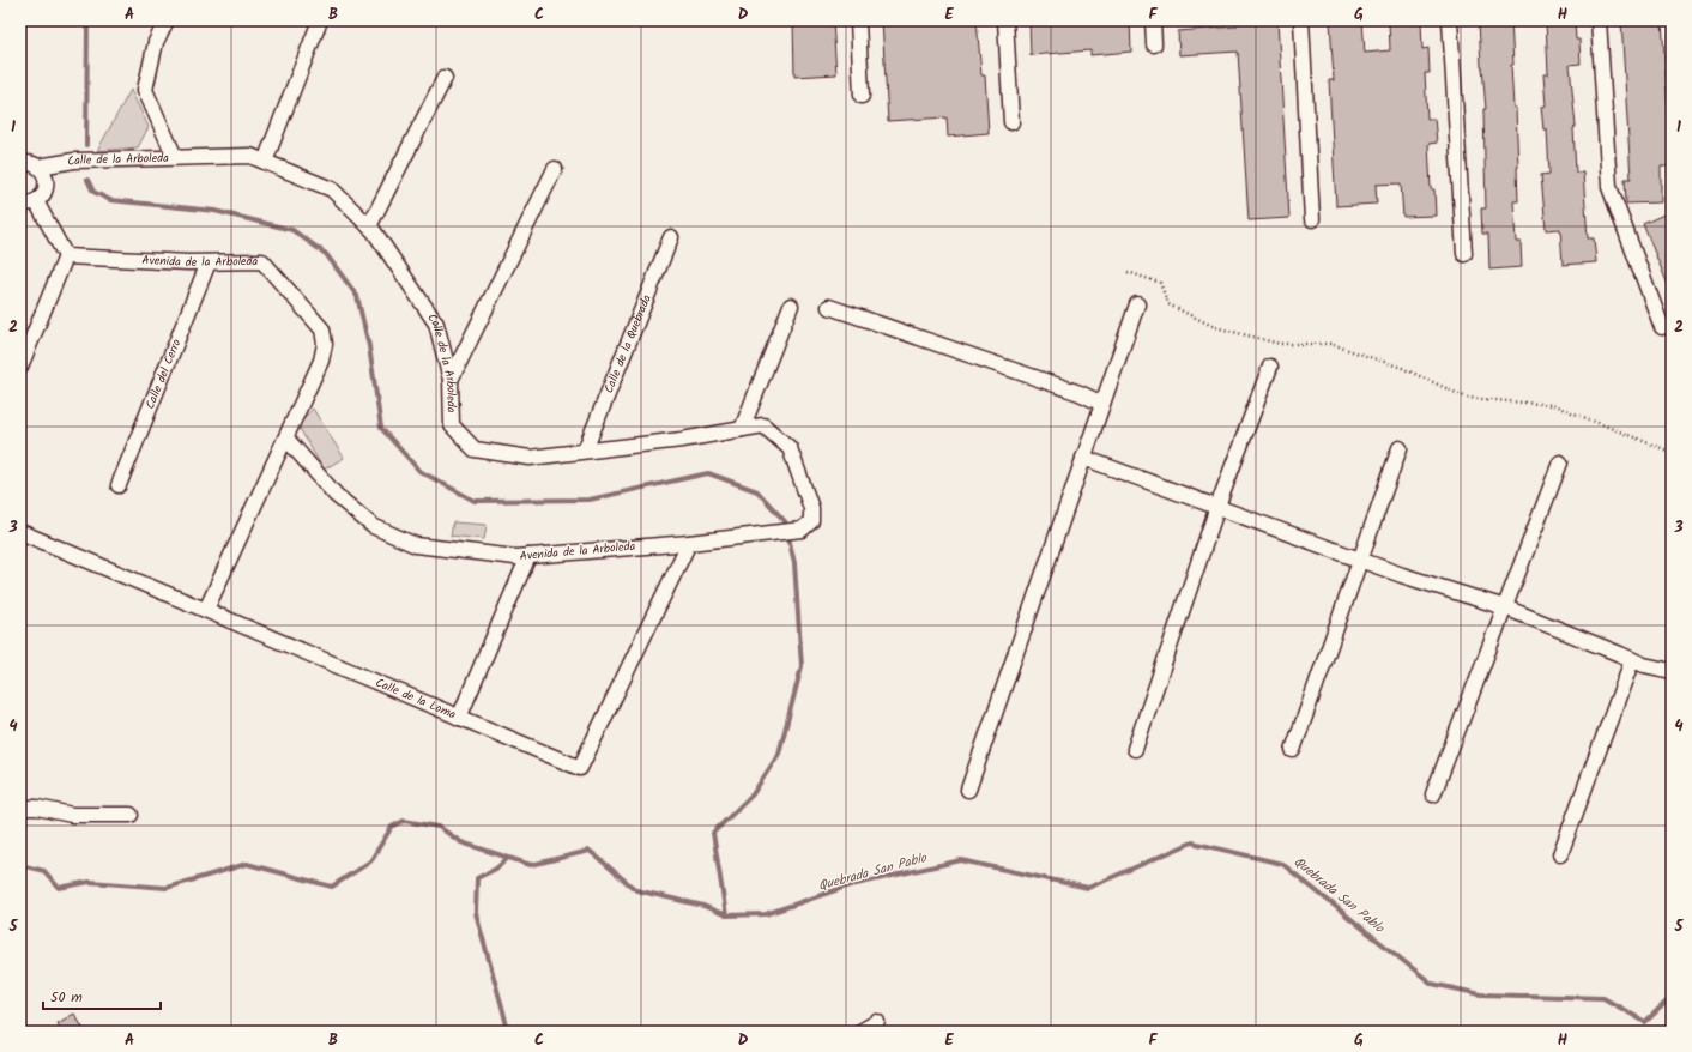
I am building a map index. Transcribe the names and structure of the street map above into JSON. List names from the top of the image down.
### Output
{
  "streets": {
    "street": [
      "Calle de la Arboleda",
      "Avenida de la Arboleda",
      "Calle de la Quebrada",
      "Calle del Cerro",
      "Calle de la Loma"
    ]
  },
  "crossings": [
    ["Calle de la Arboleda", "Avenida de la Arboleda"],
    ["Calle de la Arboleda", "Calle de la Quebrada"],
    ["Avenida de la Arboleda", "Calle del Cerro"],
    ["Avenida de la Arboleda", "Calle de la Loma"]
  ],
  "water": ["Quebrada San Pablo"],
  "scale_bar": "50 m",
  "grid": {
    "columns": [
      "A",
      "B",
      "C",
      "D",
      "E",
      "F",
      "G",
      "H"
    ],
    "rows": [
      "1",
      "2",
      "3",
      "4",
      "5"
    ]
  }
}
